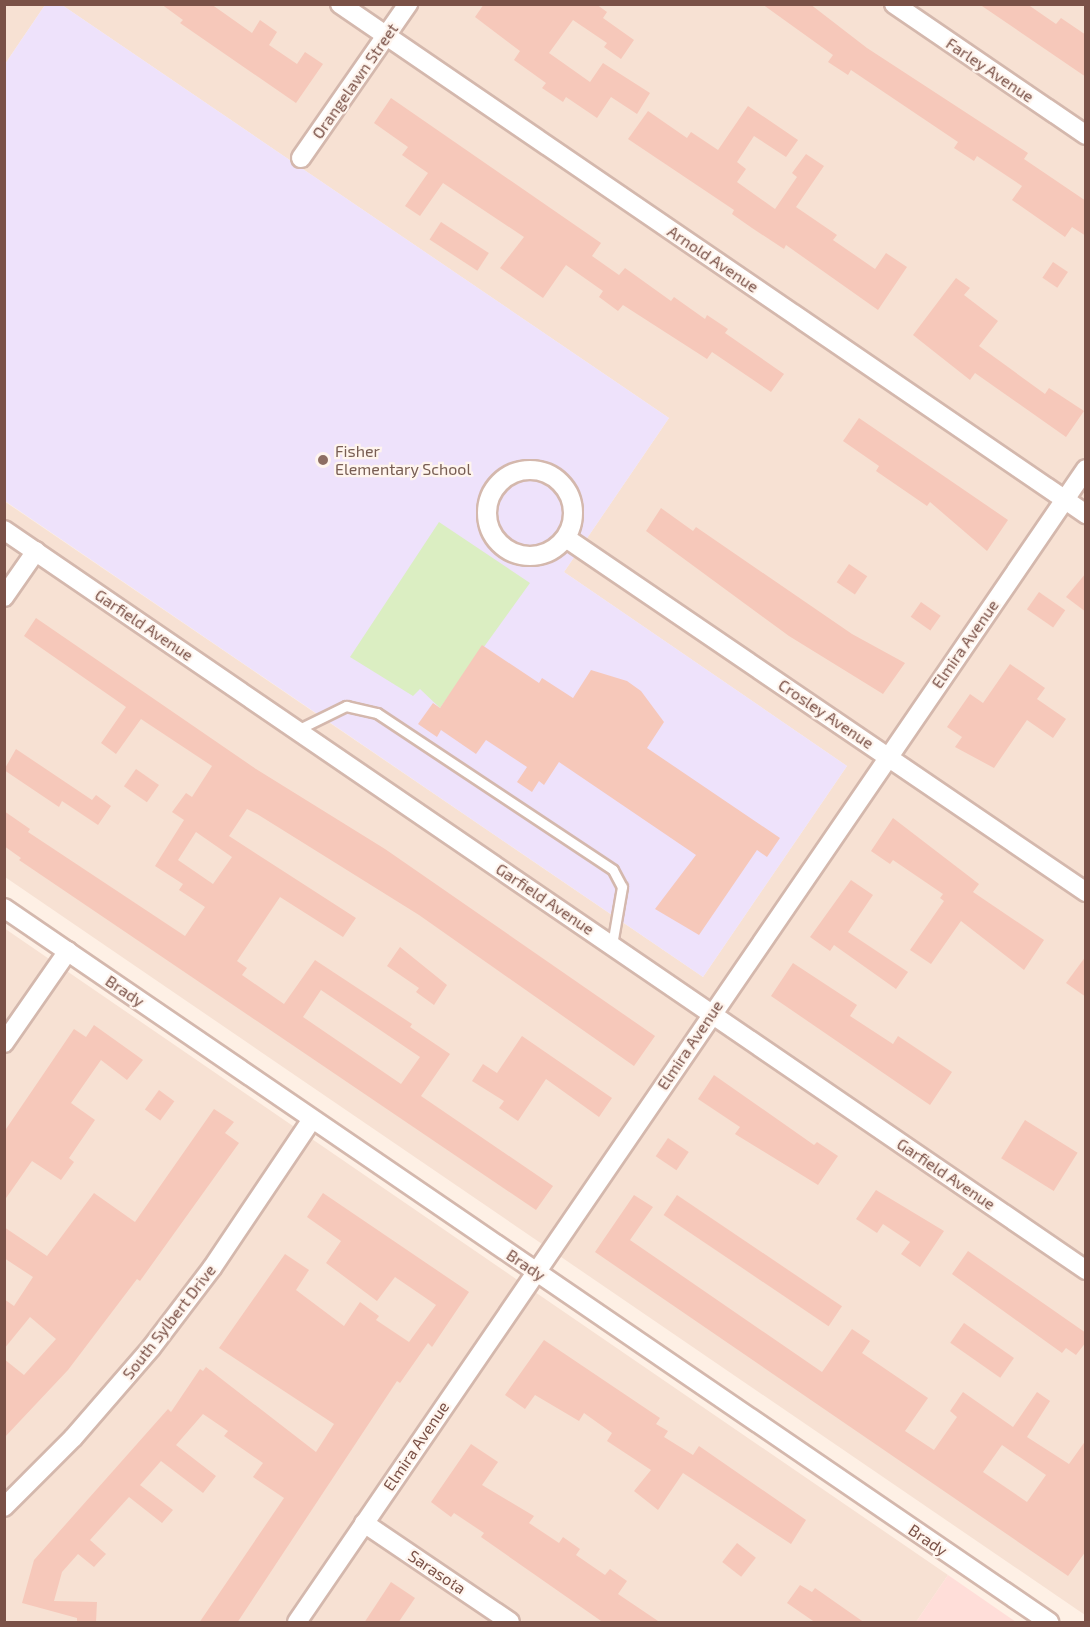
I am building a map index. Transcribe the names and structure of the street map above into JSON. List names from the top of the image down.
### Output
{
  "streets": {
    "street": [
      "Farley Avenue",
      "Orangelawn Street",
      "Arnold Avenue",
      "Garfield Avenue",
      "Elmira Avenue",
      "Crosley Avenue",
      "Brady",
      "South Sylbert Drive",
      "Sarasota"
    ]
  },
  "crossings": [
    ["Orangelawn Street", "Arnold Avenue"],
    ["Arnold Avenue", "Elmira Avenue"],
    ["Garfield Avenue", "Elmira Avenue"],
    ["Elmira Avenue", "Crosley Avenue"],
    ["Elmira Avenue", "Brady"],
    ["Elmira Avenue", "Sarasota"],
    ["Brady", "South Sylbert Drive"]
  ],
  "places": ["Fisher Elementary School"]
}
